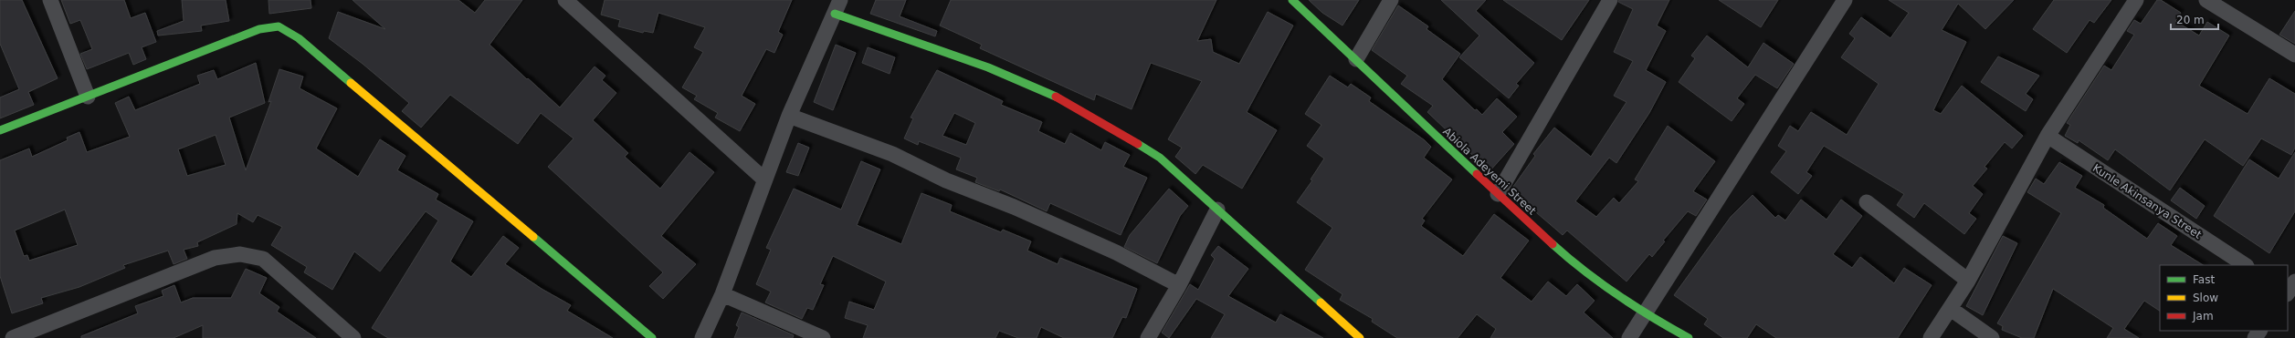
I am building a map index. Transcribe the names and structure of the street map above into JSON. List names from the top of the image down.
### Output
{
  "streets": {
    "street": ["Abiola Adeyemi Street", "Kunle Akinsanya Street"]
  },
  "legend": ["Fast", "Slow", "Jam"],
  "scale_bar": "20 m"
}
